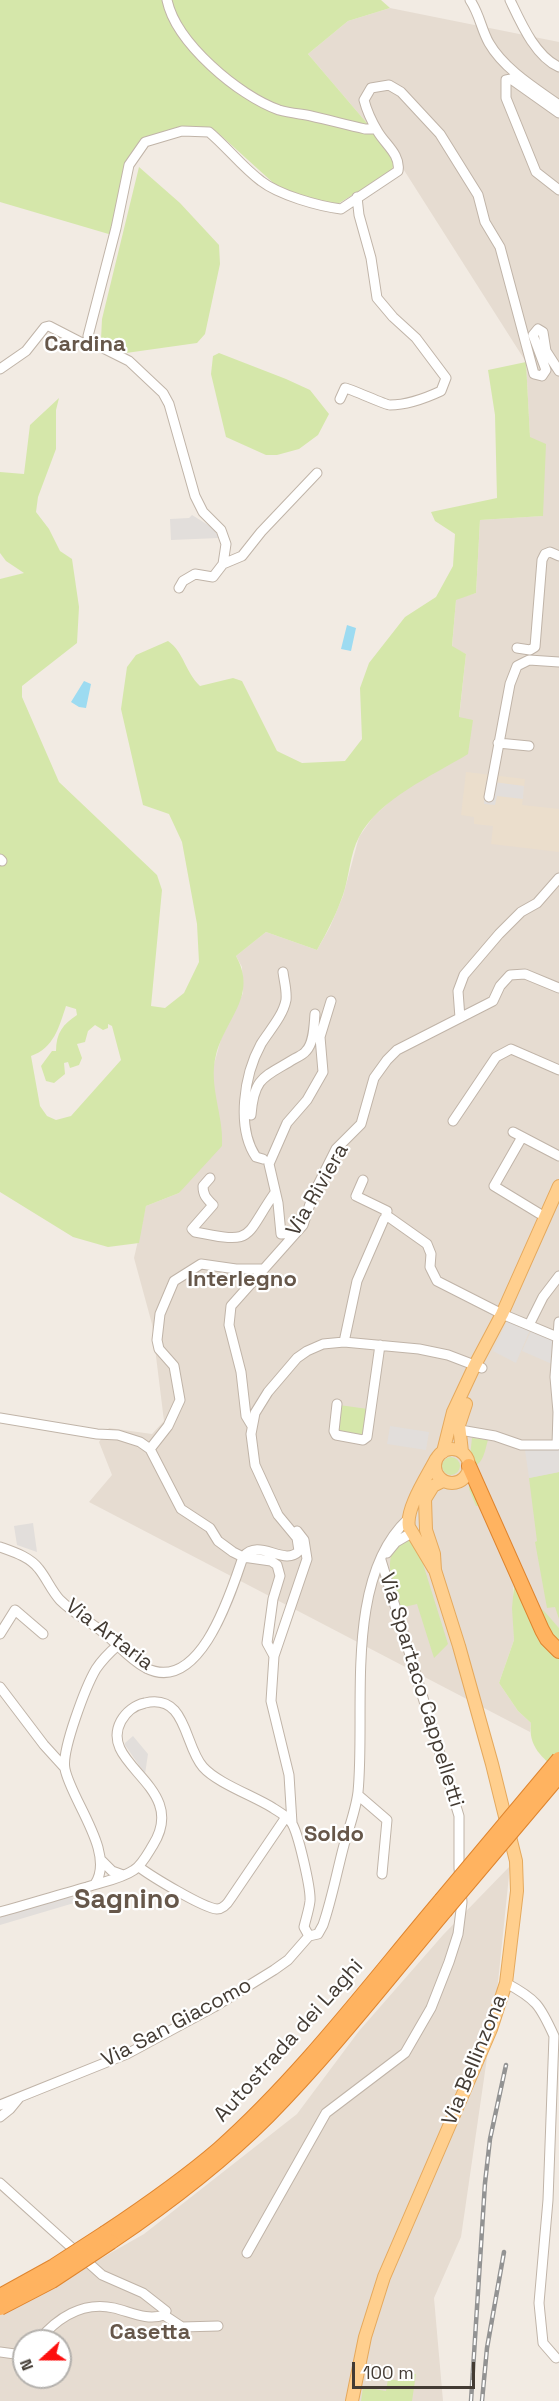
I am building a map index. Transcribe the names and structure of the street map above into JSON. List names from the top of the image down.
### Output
{
  "streets": {
    "highway": ["Autostrada dei Laghi"],
    "main road": ["Via Bellinzona"],
    "street": [
      "Via Riviera",
      "Via Artaria",
      "Via Spartaco Cappelletti",
      "Via San Giacomo"
    ]
  },
  "districts": [
    "Cardina",
    "Interlegno",
    "Soldo",
    "Sagnino",
    "Casetta"
  ],
  "scale_bar": "100 m",
  "north": "left"
}
